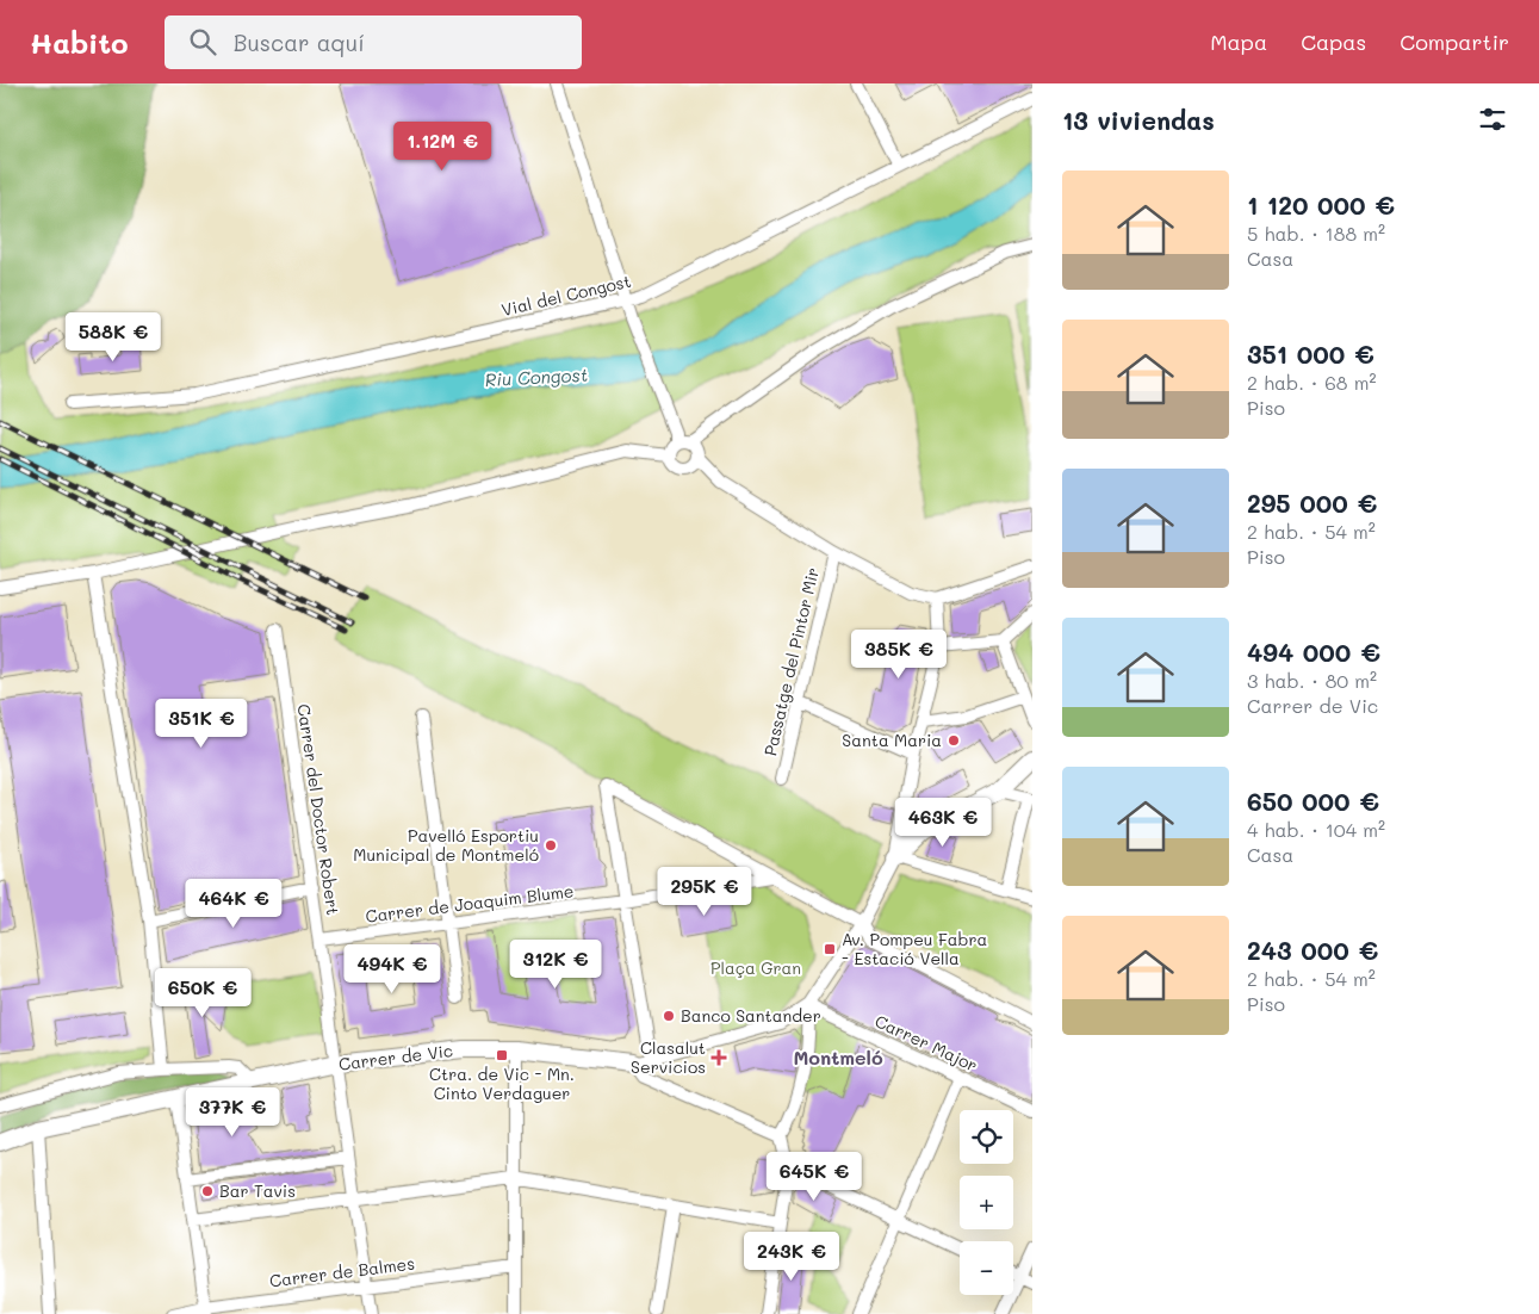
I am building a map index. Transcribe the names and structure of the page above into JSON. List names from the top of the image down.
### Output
{
  "streets": {
    "street": [
      "Vial del Congost",
      "Passatge del Pintor Mir",
      "Carrer del Doctor Robert",
      "Carrer de Joaquim Blume",
      "Carrer Major",
      "Carrer de Vic",
      "Carrer de Balmes"
    ]
  },
  "crossings": [
    ["Carrer del Doctor Robert", "Carrer de Joaquim Blume"],
    ["Carrer del Doctor Robert", "Carrer de Vic"],
    ["Carrer del Doctor Robert", "Carrer de Balmes"]
  ],
  "districts": ["Montmeló"],
  "water": ["Riu Congost"],
  "parks": ["Plaça Gran"],
  "places": {
    "other": [
      "Santa Maria",
      "Pavelló Esportiu Municipal de Montmeló",
      "Banco Santander",
      "Bar Tavis"
    ],
    "transit": ["Av. Pompeu Fabra - Estació Vella", "Ctra. de Vic - Mn. Cinto Verdaguer"],
    "health": ["Clasalut Servicios"]
  },
  "page": {
    "header": "Habito",
    "search": "Buscar aquí",
    "nav": ["Mapa", "Capas", "Compartir"],
    "heading": "13 viviendas",
    "price": [
      "1.12M €",
      "588K €",
      "385K €",
      "351K €",
      "463K €",
      "295K €",
      "464K €",
      "312K €",
      "494K €",
      "650K €",
      "377K €",
      "645K €",
      "243K €"
    ],
    "list": [
      {
        "name": "1 120 000 €",
        "note": "5 hab. · 188 m² · Casa"
      },
      {
        "name": "351 000 €",
        "note": "2 hab. · 68 m² · Piso"
      },
      {
        "name": "295 000 €",
        "note": "2 hab. · 54 m² · Piso"
      },
      {
        "name": "494 000 €",
        "note": "3 hab. · 80 m² · Carrer de Vic"
      },
      {
        "name": "650 000 €",
        "note": "4 hab. · 104 m² · Casa"
      },
      {
        "name": "243 000 €",
        "note": "2 hab. · 54 m² · Piso"
      }
    ],
    "map_buttons": ["+", "−"]
  }
}
